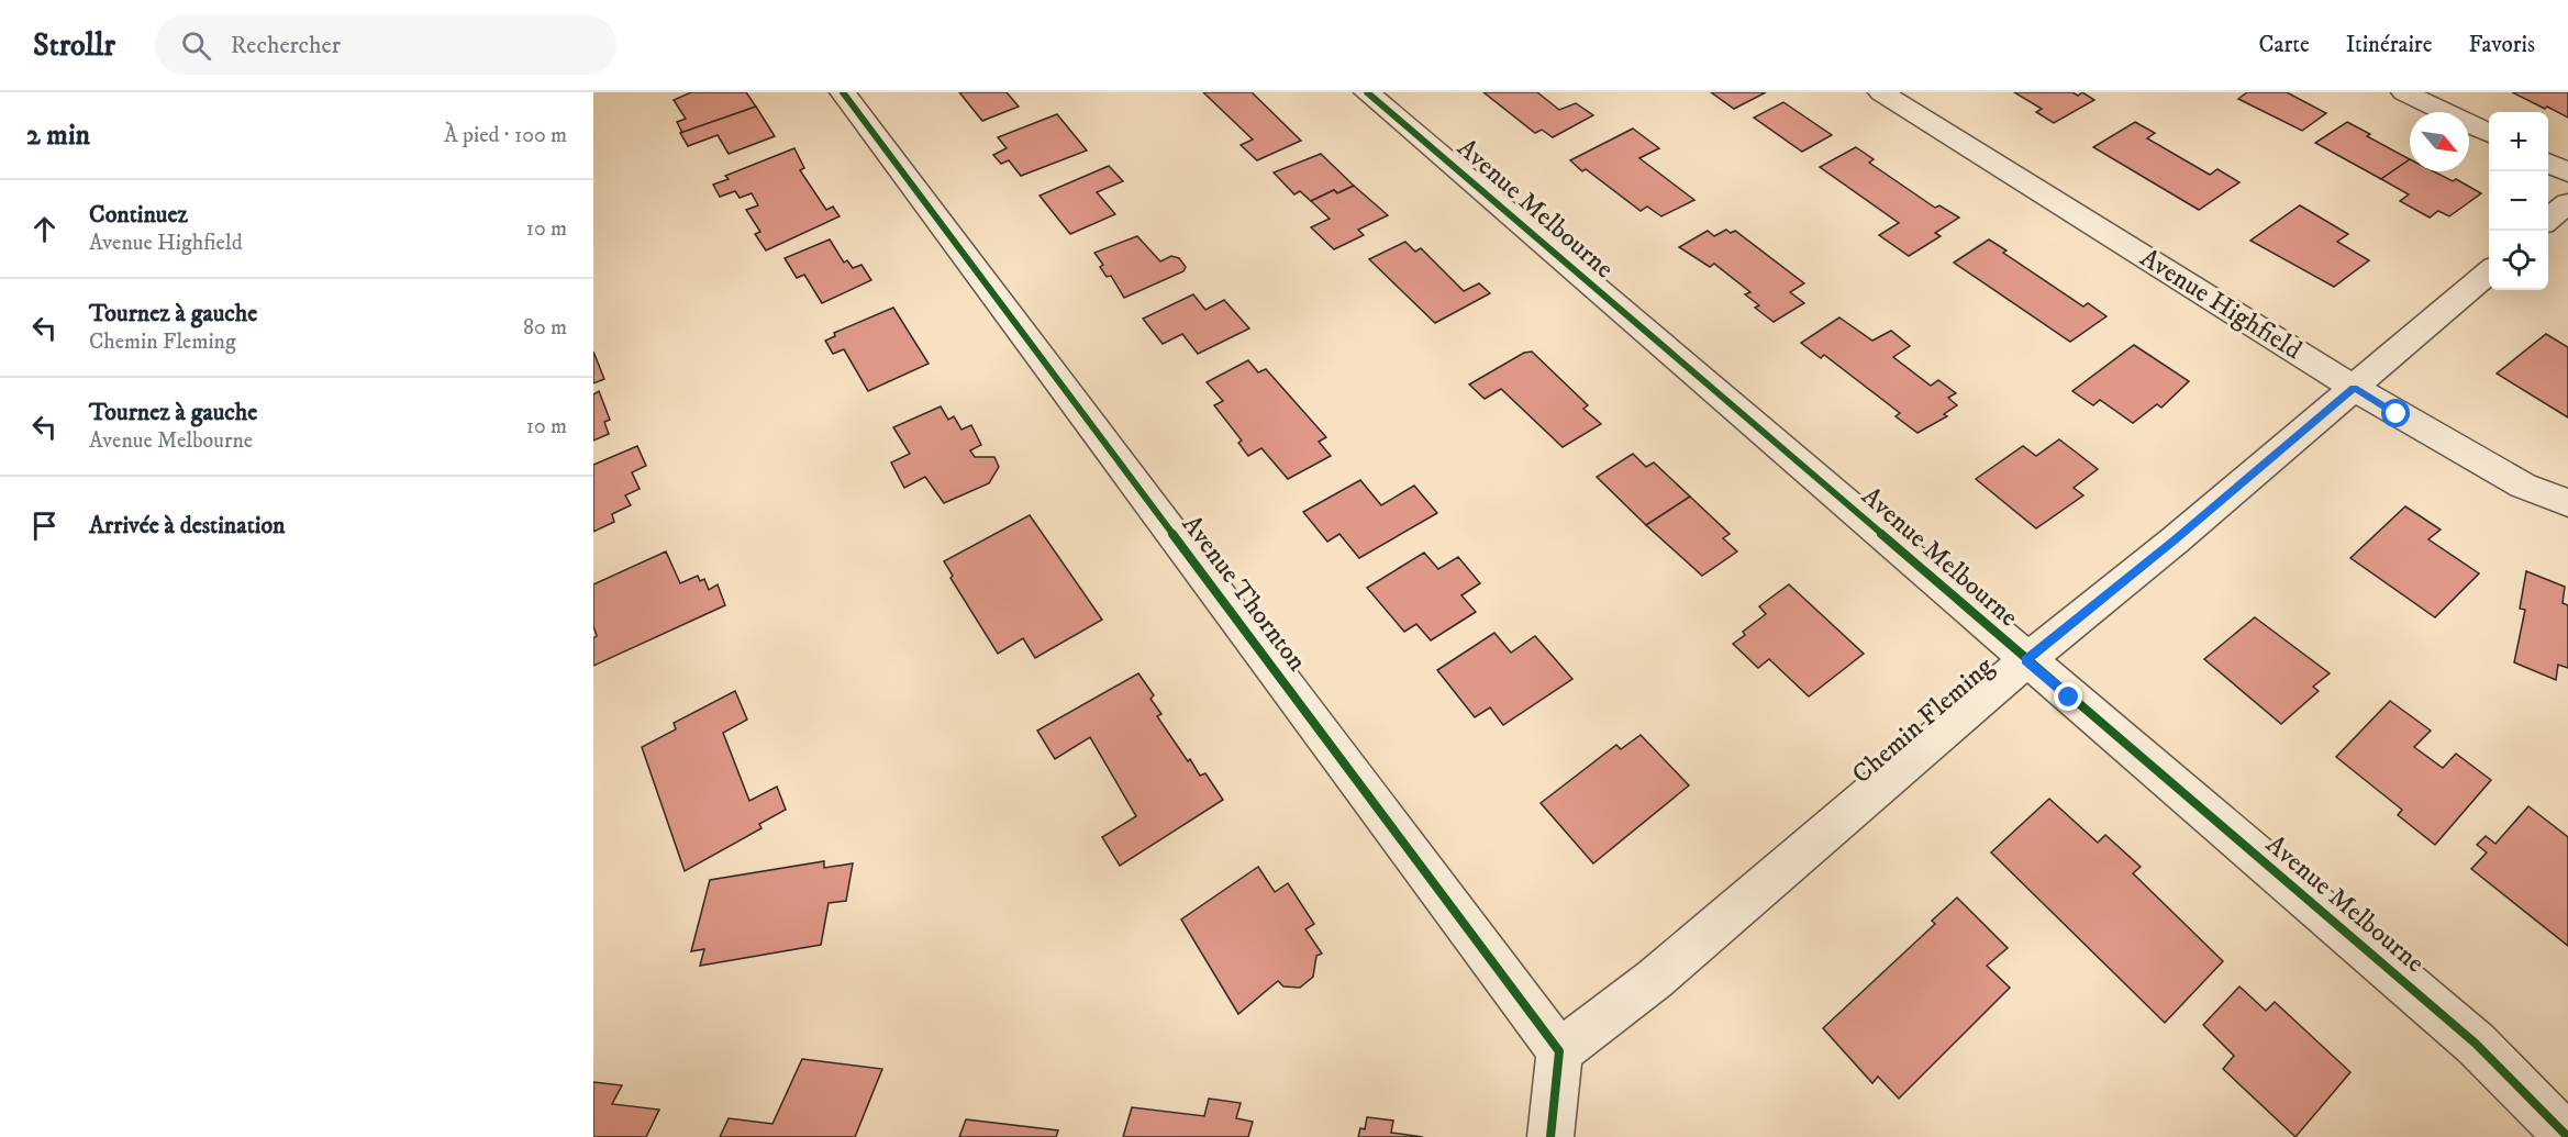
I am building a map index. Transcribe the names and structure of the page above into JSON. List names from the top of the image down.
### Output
{
  "streets": {
    "street": [
      "Avenue Melbourne",
      "Avenue Highfield",
      "Avenue Thornton",
      "Chemin Fleming"
    ]
  },
  "crossings": [
    ["Avenue Melbourne", "Chemin Fleming"],
    ["Avenue Highfield", "Chemin Fleming"],
    ["Avenue Thornton", "Chemin Fleming"]
  ],
  "north": "bottom right",
  "page": {
    "header": "Strollr",
    "search": "Rechercher",
    "nav": ["Carte", "Itinéraire", "Favoris"],
    "heading": ["2 min", "À pied · 100 m"],
    "map_buttons": ["+", "−"],
    "list": [
      ["Continuez", "Avenue Highfield", "10 m"],
      ["Tournez à gauche", "Chemin Fleming", "80 m"],
      ["Tournez à gauche", "Avenue Melbourne", "10 m"],
      "Arrivée à destination"
    ]
  }
}
